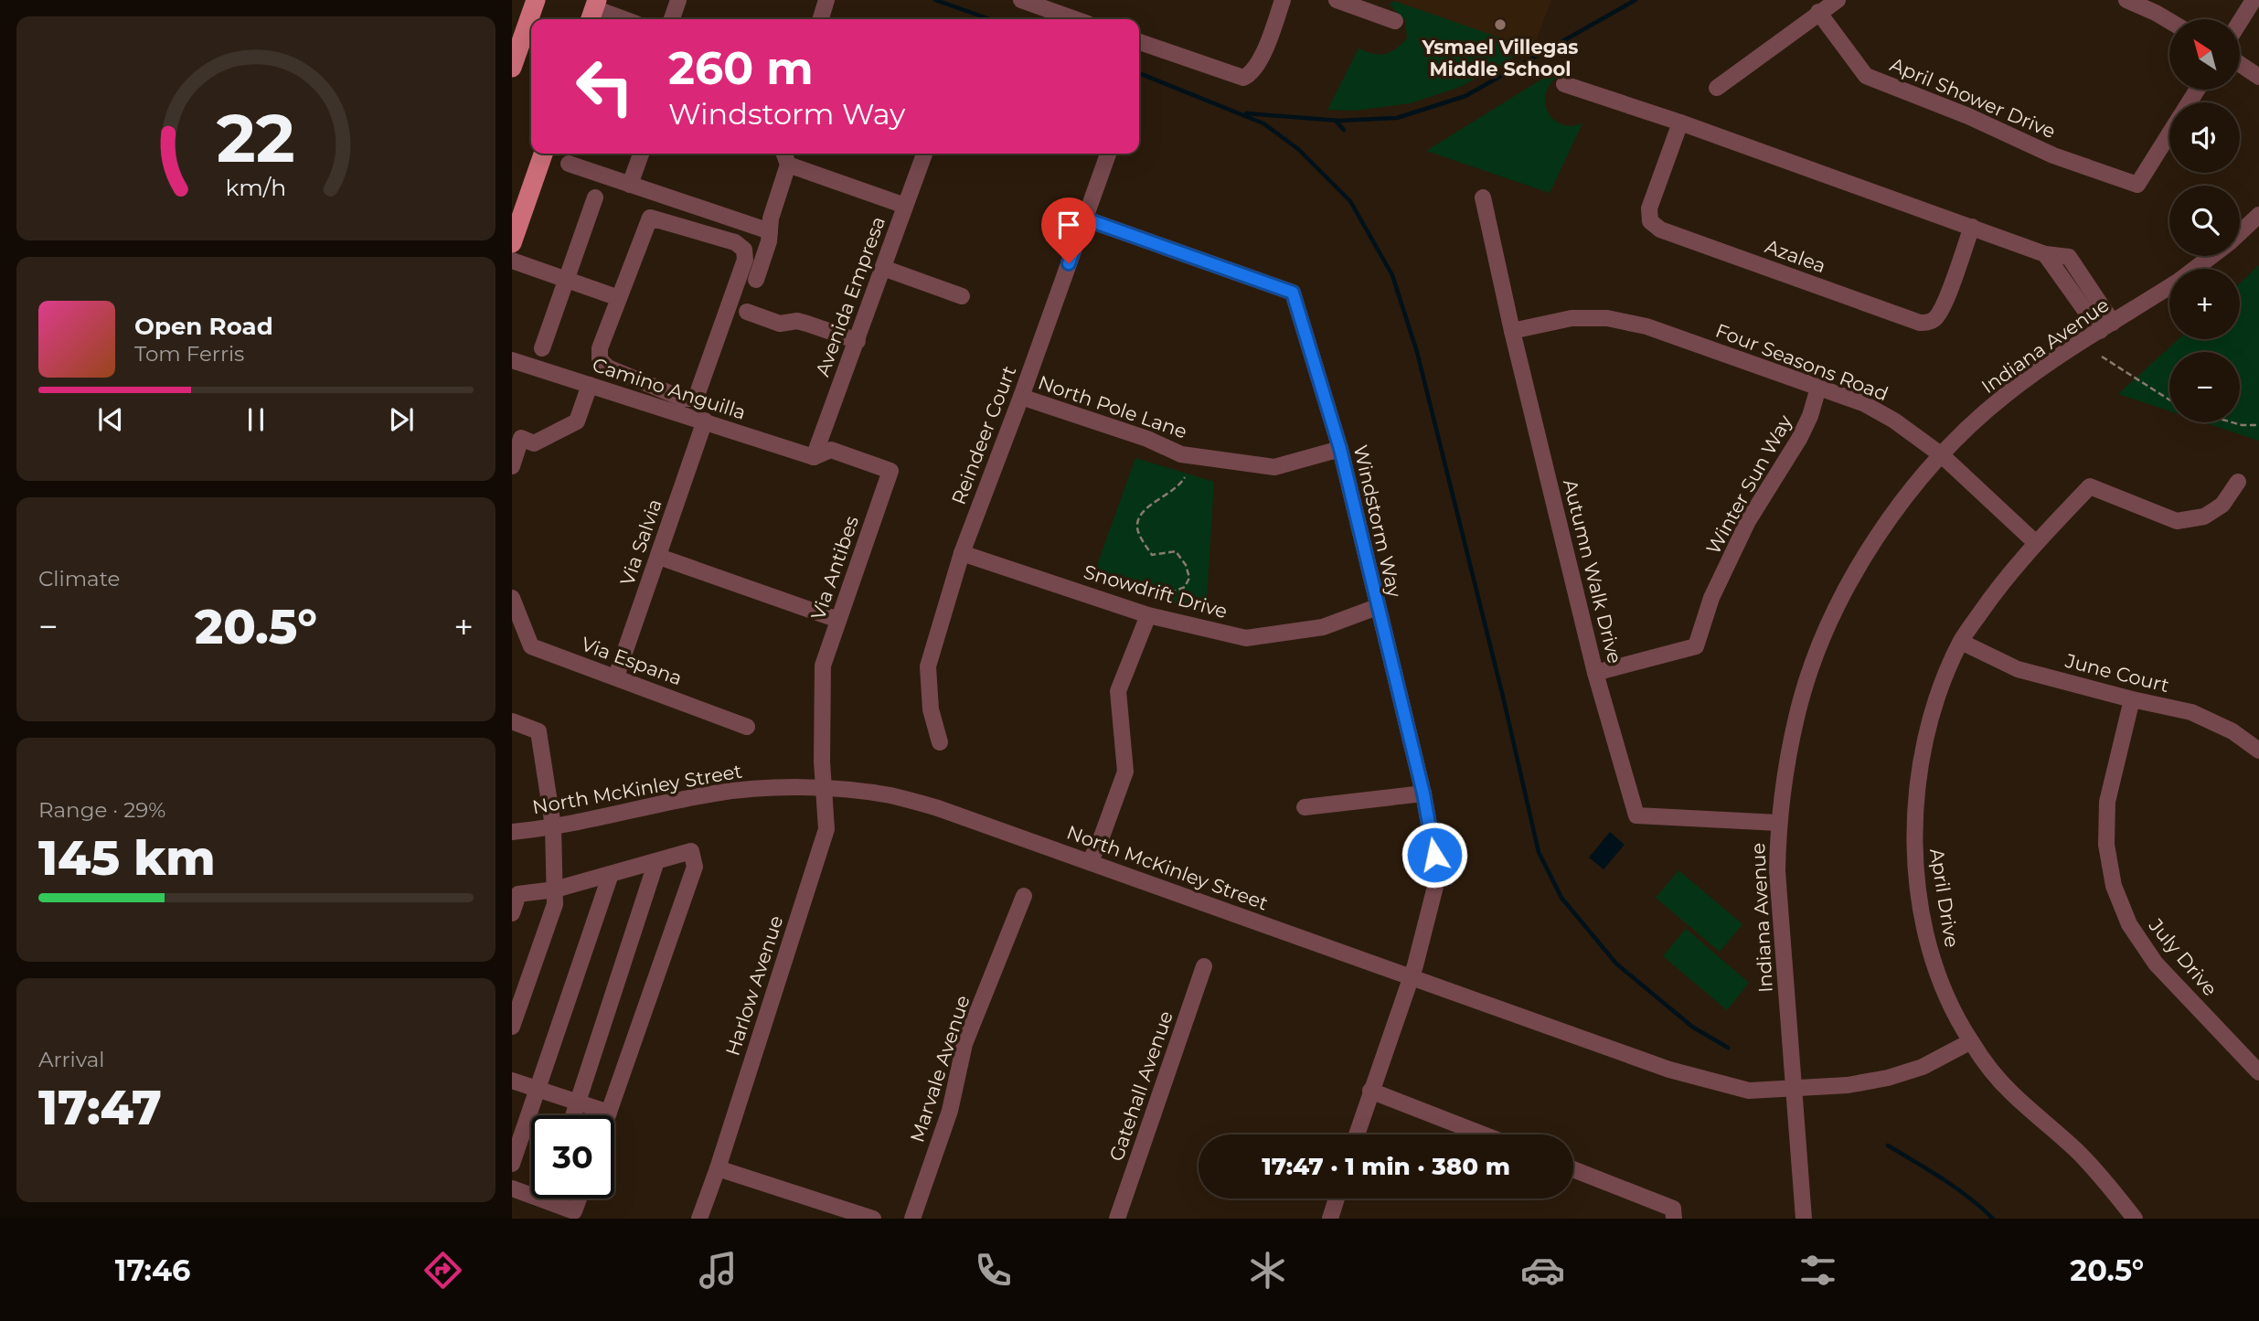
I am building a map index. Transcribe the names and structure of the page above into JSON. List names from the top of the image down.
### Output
{
  "streets": {
    "street": [
      "April Shower Drive",
      "Azalea",
      "Avenida Empresa",
      "Indiana Avenue",
      "Four Seasons Road",
      "Camino Anguilla",
      "North Pole Lane",
      "Reindeer Court",
      "Winter Sun Way",
      "Windstorm Way",
      "Via Salvia",
      "Via Antibes",
      "Autumn Walk Drive",
      "Snowdrift Drive",
      "Via Espana",
      "June Court",
      "North McKinley Street",
      "April Drive",
      "July Drive",
      "Harlow Avenue",
      "Marvale Avenue",
      "Gatehall Avenue"
    ]
  },
  "crossings": [
    ["Avenida Empresa", "Camino Anguilla"],
    ["Avenida Empresa", "Via Antibes"],
    ["Indiana Avenue", "Four Seasons Road"],
    ["Indiana Avenue", "Autumn Walk Drive"],
    ["Indiana Avenue", "North McKinley Street"],
    ["Four Seasons Road", "Winter Sun Way"],
    ["Four Seasons Road", "Autumn Walk Drive"],
    ["Four Seasons Road", "April Drive"],
    ["Camino Anguilla", "Via Salvia"],
    ["Camino Anguilla", "Via Antibes"],
    ["North Pole Lane", "Reindeer Court"],
    ["North Pole Lane", "Windstorm Way"],
    ["Reindeer Court", "Windstorm Way"],
    ["Reindeer Court", "Snowdrift Drive"],
    ["Winter Sun Way", "Autumn Walk Drive"],
    ["Windstorm Way", "Snowdrift Drive"],
    ["Windstorm Way", "North McKinley Street"],
    ["Via Salvia", "Via Espana"],
    ["Via Antibes", "Harlow Avenue"],
    ["June Court", "April Drive"],
    ["June Court", "July Drive"],
    ["North McKinley Street", "April Drive"],
    ["North McKinley Street", "Harlow Avenue"]
  ],
  "places": ["Ysmael Villegas Middle School"],
  "north": "top left",
  "page": {
    "map_buttons": ["+", "−"],
    "turn": ["260 m", "Windstorm Way"],
    "song": ["Open Road", "Tom Ferris"],
    "tile": [
      "Climate",
      ["Range · 29%", "145 km"],
      ["Arrival", "17:47"]
    ],
    "heat": ["−", "20.5°", "+"],
    "limit": "30",
    "trip": "17:47 · 1 min · 380 m",
    "tabs": ["17:46", "20.5°"],
    "gauge": ["22", "km/h"]
  }
}
